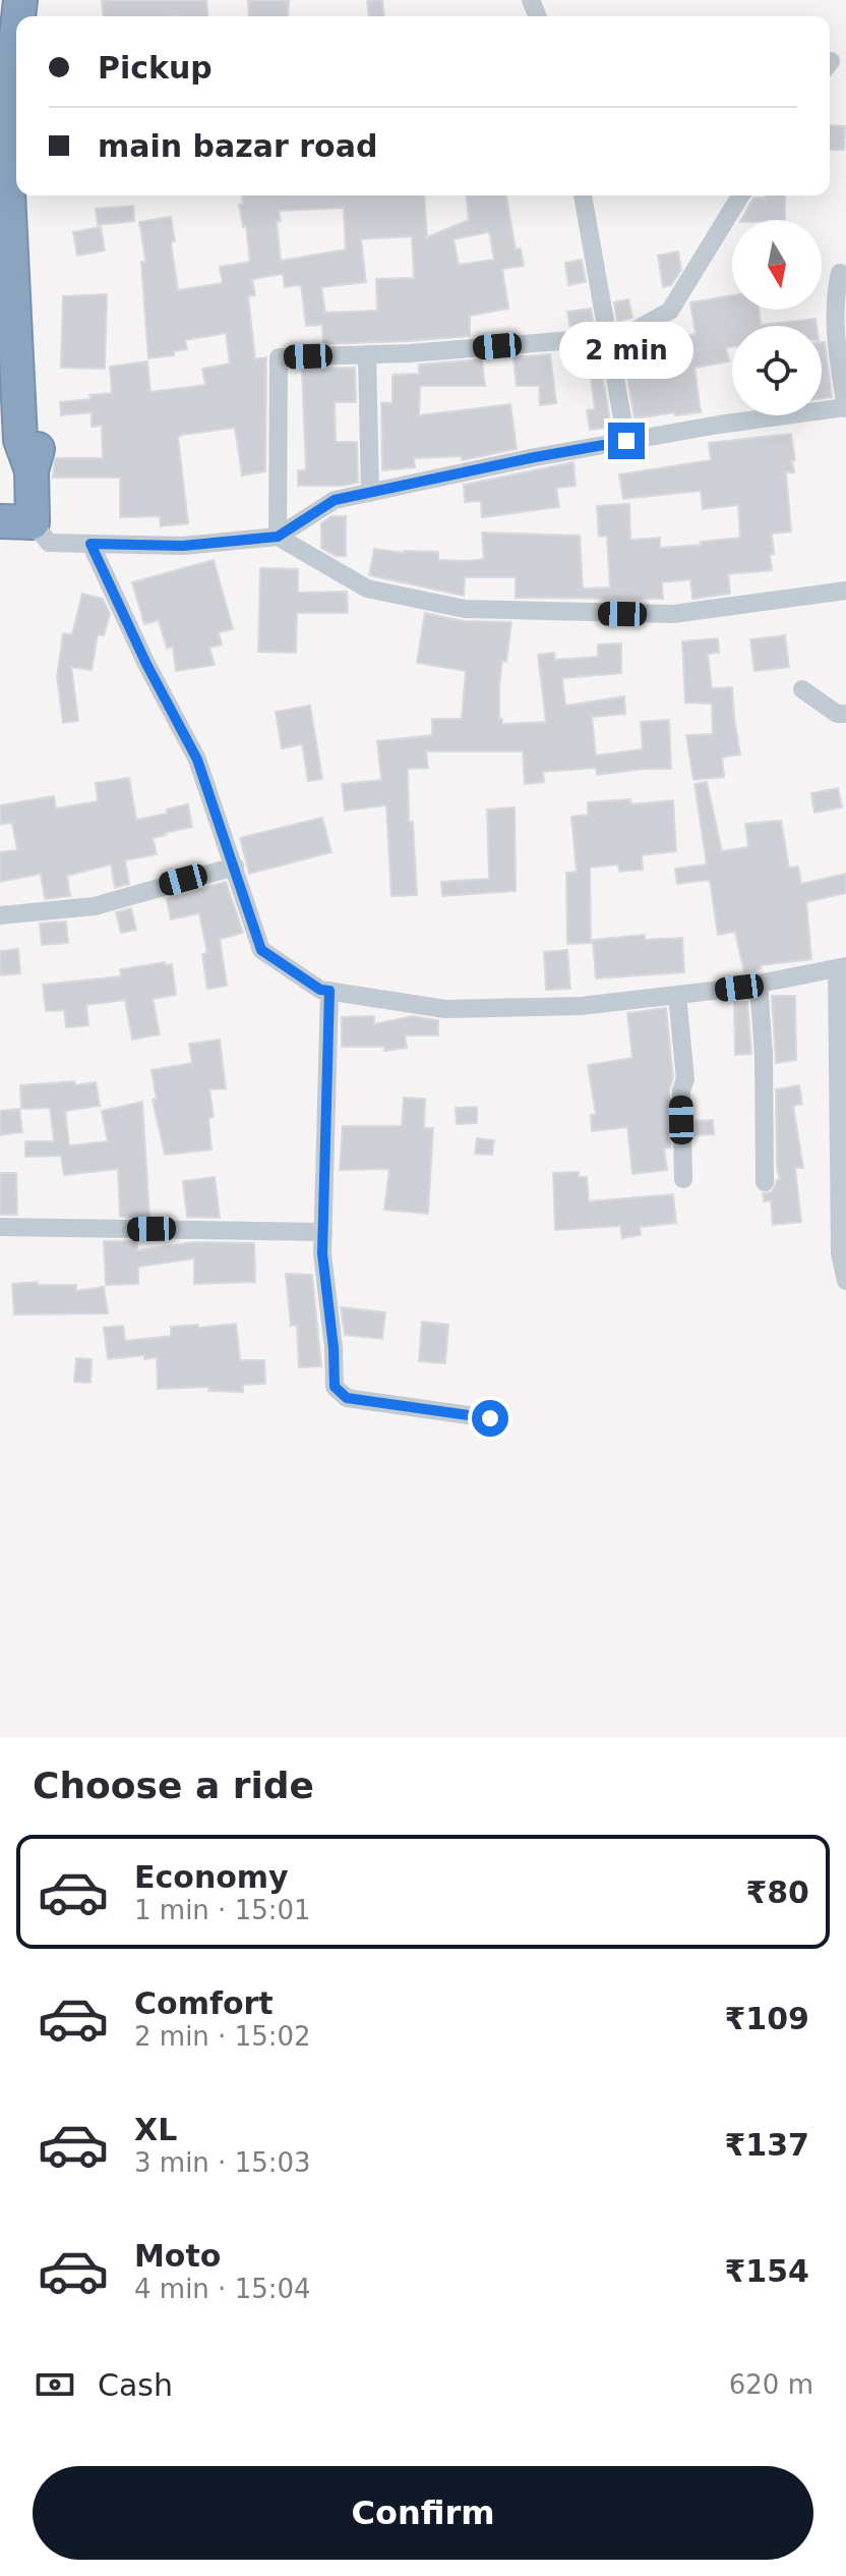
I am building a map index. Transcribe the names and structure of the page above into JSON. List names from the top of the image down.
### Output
{
  "north": "bottom",
  "page": {
    "banner": ["Pickup", "main bazar road"],
    "bubble": "2 min",
    "heading": "Choose a ride",
    "list": [
      {
        "name": "Economy",
        "note": "1 min · 15:01",
        "value": "₹80"
      },
      {
        "name": "Comfort",
        "note": "2 min · 15:02",
        "value": "₹109"
      },
      {
        "name": "XL",
        "note": "3 min · 15:03",
        "value": "₹137"
      },
      {
        "name": "Moto",
        "note": "4 min · 15:04",
        "value": "₹154"
      }
    ],
    "pay": ["Cash", "620 m"],
    "buttons": "Confirm"
  }
}
